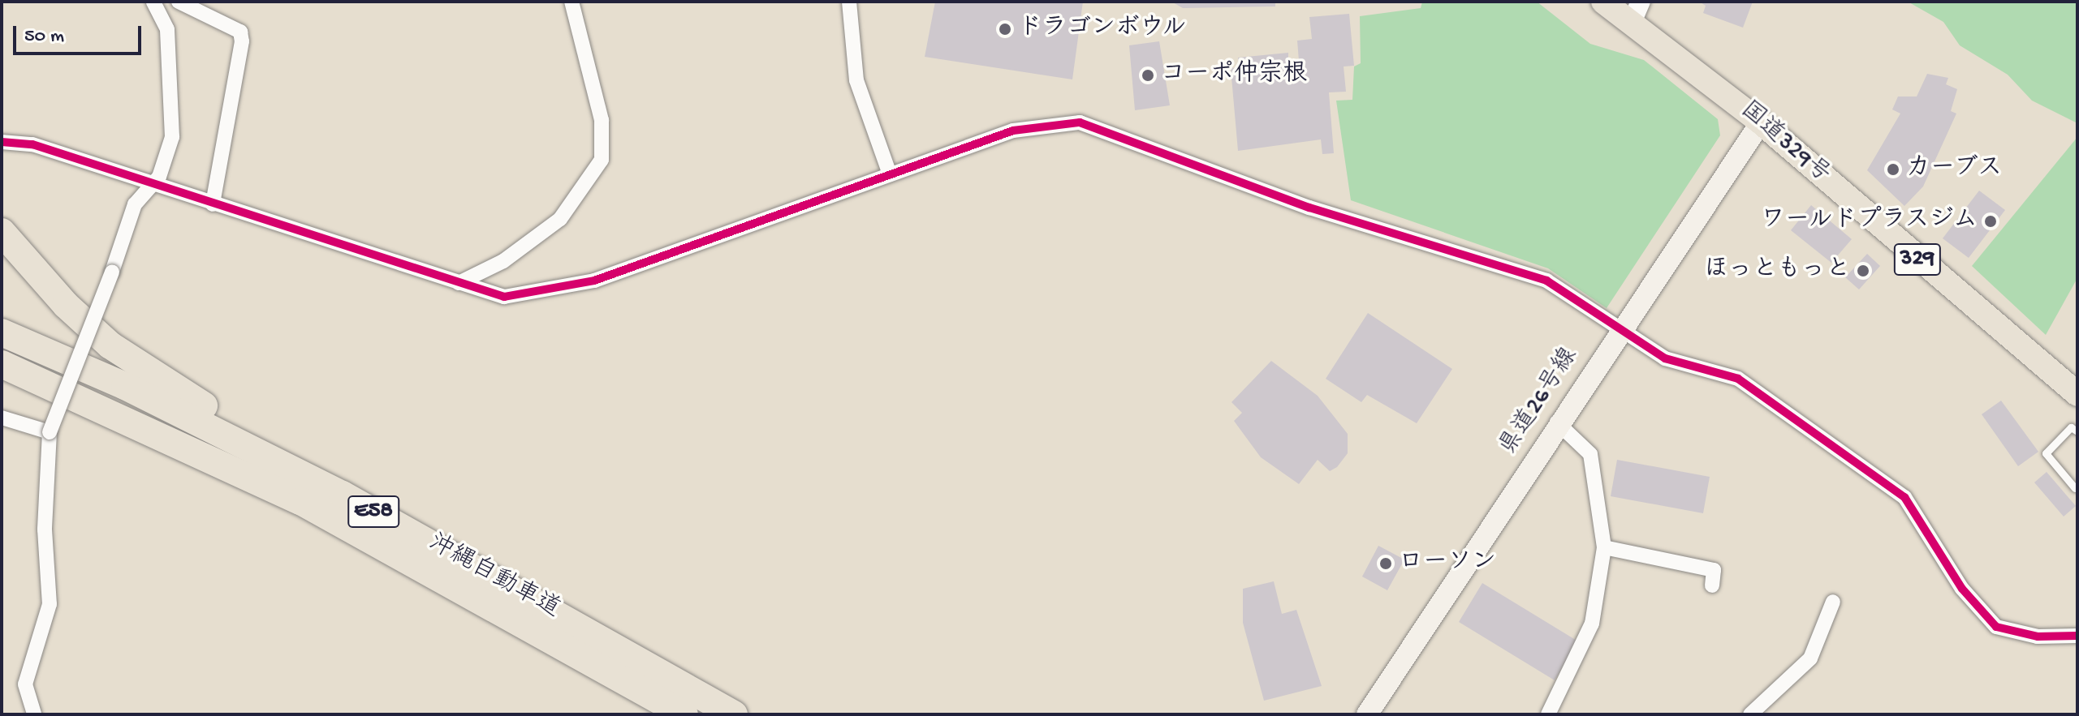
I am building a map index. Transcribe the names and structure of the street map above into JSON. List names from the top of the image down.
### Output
{
  "streets": {
    "highway": [
      "国道329号",
      "329",
      "E58",
      "沖縄自動車道"
    ],
    "main road": ["県道26号線"]
  },
  "crossings": [
    ["国道329号", "県道26号線"]
  ],
  "places": [
    "ドラゴンボウル",
    "コーポ仲宗根",
    "カーブス",
    "ワールドプラスジム",
    "ほっともっと",
    "ローソン"
  ],
  "scale_bar": "50 m"
}
